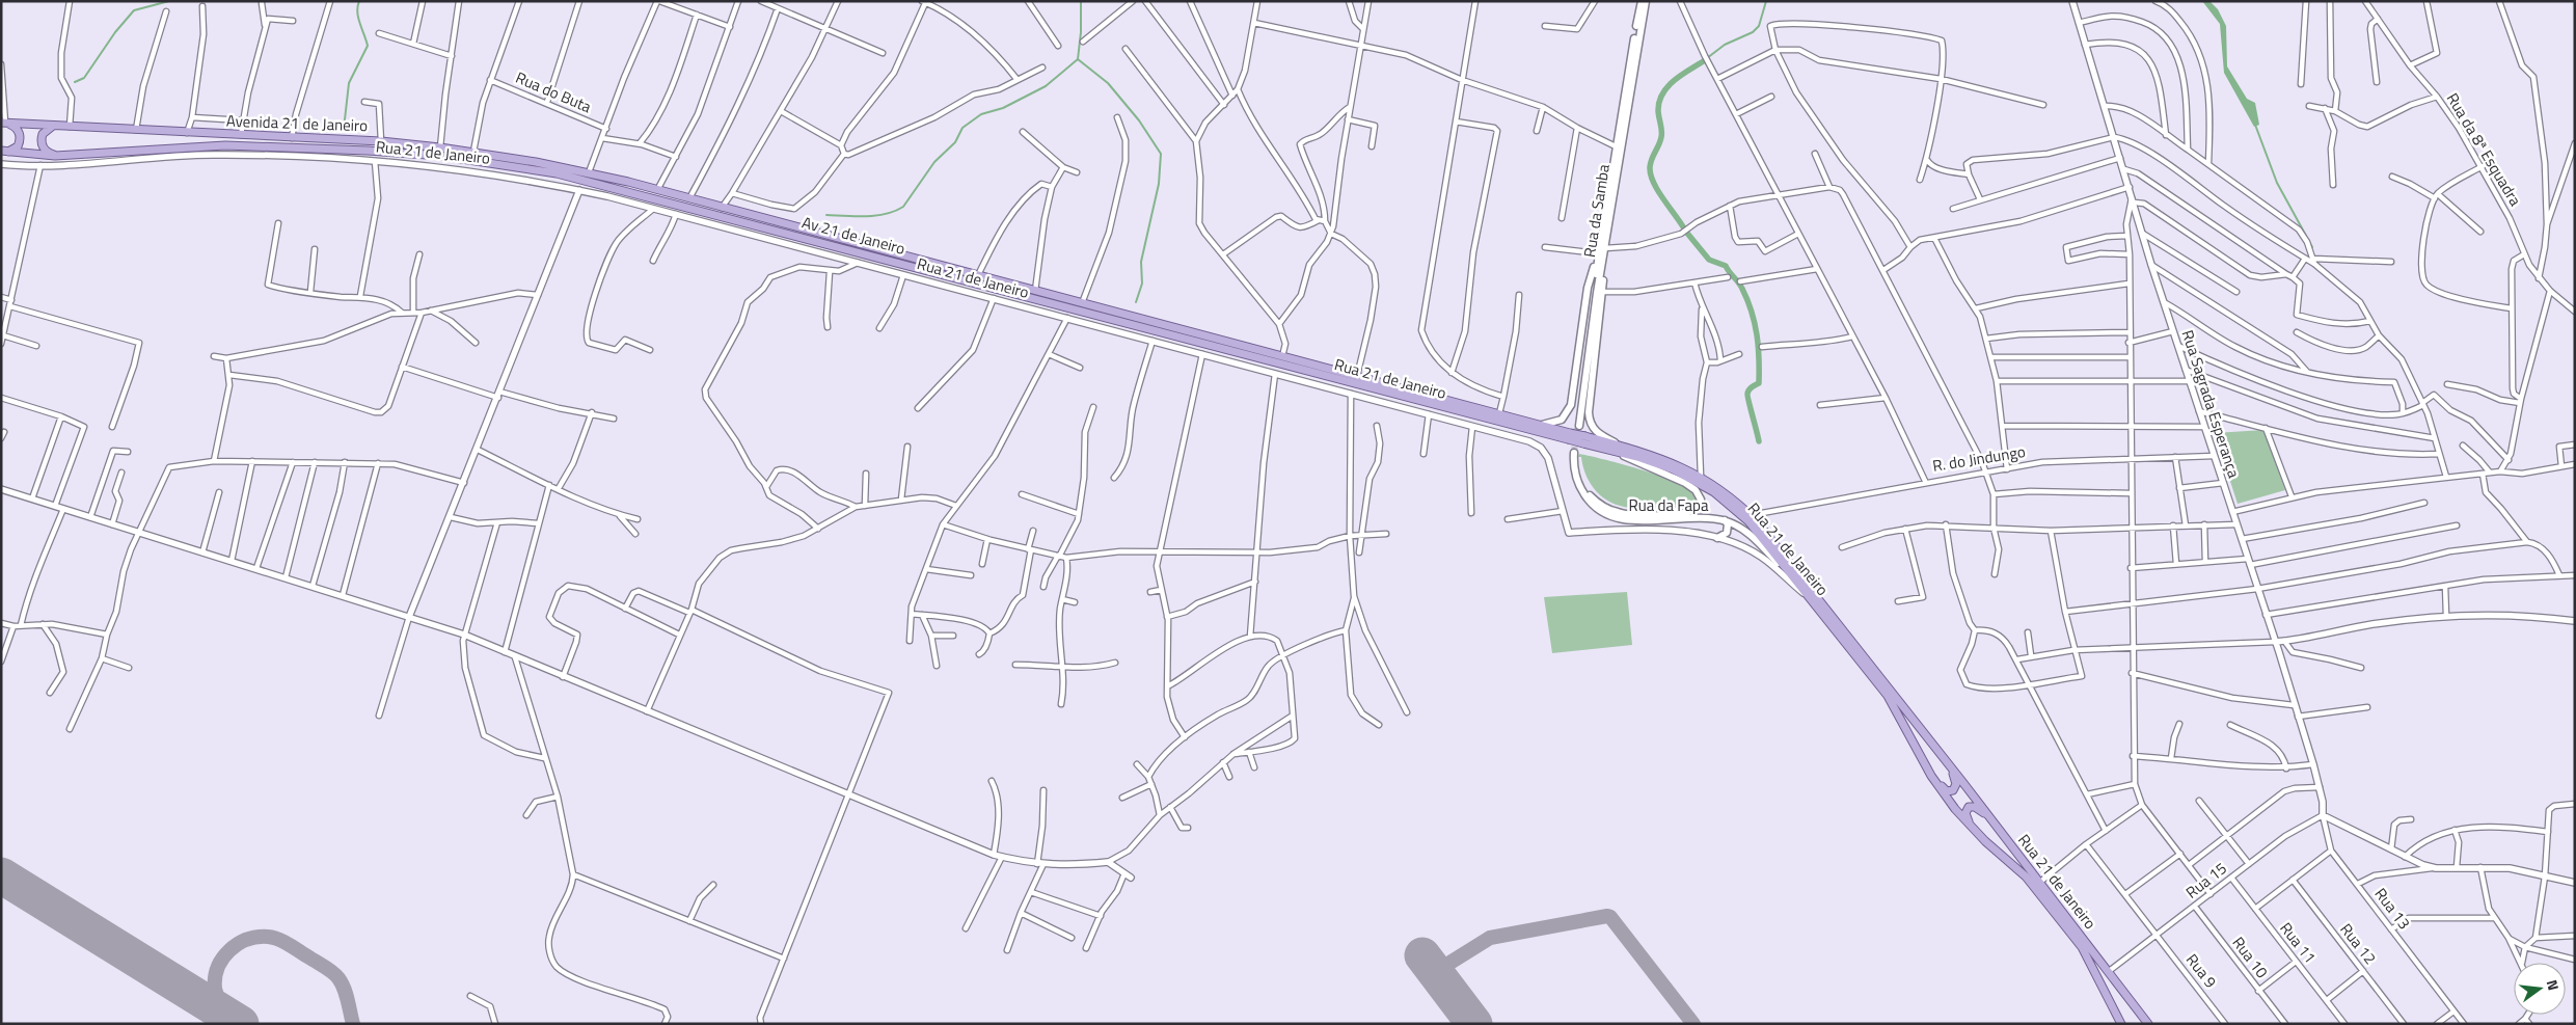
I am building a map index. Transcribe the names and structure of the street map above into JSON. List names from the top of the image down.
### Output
{
  "streets": {
    "main road": [
      "Avenida 21 de Janeiro",
      "Rua 21 de Janeiro",
      "Rua da Samba",
      "Av 21 de Janeiro",
      "Rua da Fapa"
    ],
    "street": [
      "Rua do Buta",
      "Rua da 8ª Esquadra",
      "Rua Sagrada Esperança",
      "R. do Jindungo",
      "Rua 15",
      "Rua 13",
      "Rua 11",
      "Rua 12",
      "Rua 10",
      "Rua 9"
    ]
  },
  "crossings": [
    ["Avenida 21 de Janeiro", "Rua 21 de Janeiro"],
    ["Avenida 21 de Janeiro", "Av 21 de Janeiro"],
    ["Rua 21 de Janeiro", "Av 21 de Janeiro"],
    ["Rua 21 de Janeiro", "R. do Jindungo"],
    ["Rua 21 de Janeiro", "Rua da Fapa"],
    ["Rua 21 de Janeiro", "Rua 15"],
    ["Rua Sagrada Esperança", "R. do Jindungo"],
    ["Rua Sagrada Esperança", "Rua 15"],
    ["Rua Sagrada Esperança", "Rua 13"],
    ["Rua 15", "Rua 13"],
    ["Rua 15", "Rua 11"],
    ["Rua 15", "Rua 10"],
    ["Rua 15", "Rua 9"]
  ],
  "north": "right"
}
